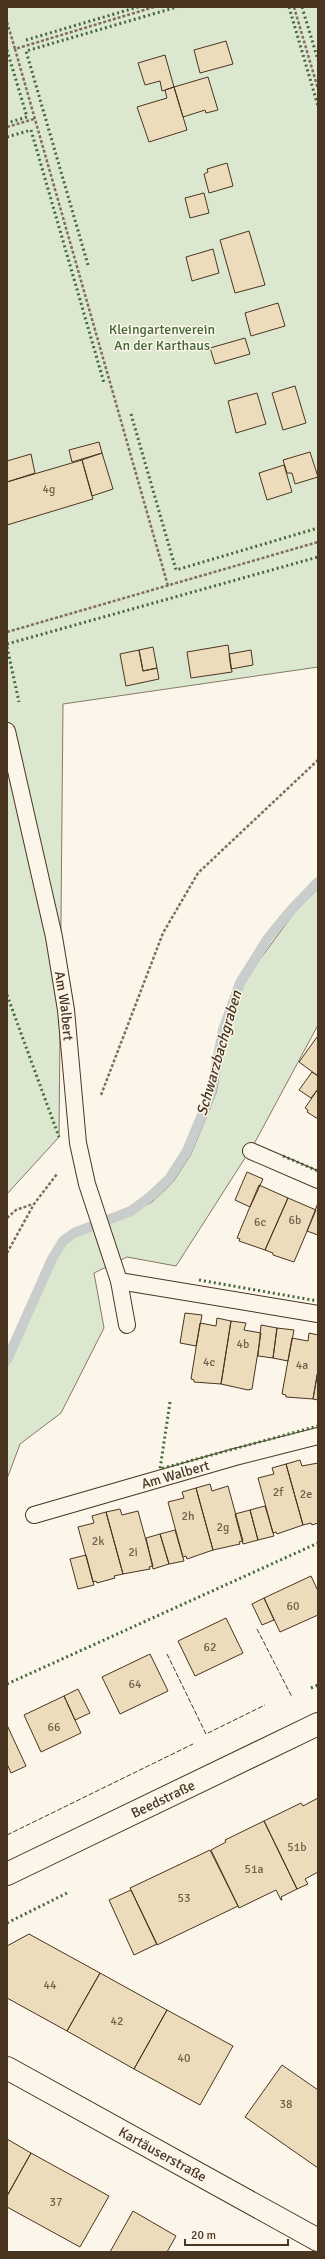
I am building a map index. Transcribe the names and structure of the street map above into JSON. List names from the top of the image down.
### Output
{
  "streets": {
    "street": ["Beedstraße", "Kartäuserstraße"],
    "lane": ["Am Walbert"]
  },
  "water": ["Schwarzbachgraben"],
  "parks": ["Kleingartenverein An der Karthaus"],
  "house_numbers": [
    "4g",
    "6b",
    "6c",
    "4b",
    "4c",
    "4a",
    "2f",
    "2e",
    "2h",
    "2g",
    "2k",
    "2i",
    "60",
    "62",
    "64",
    "66",
    "51b",
    "51a",
    "53",
    "44",
    "42",
    "40",
    "38",
    "37"
  ],
  "scale_bar": "20 m"
}
